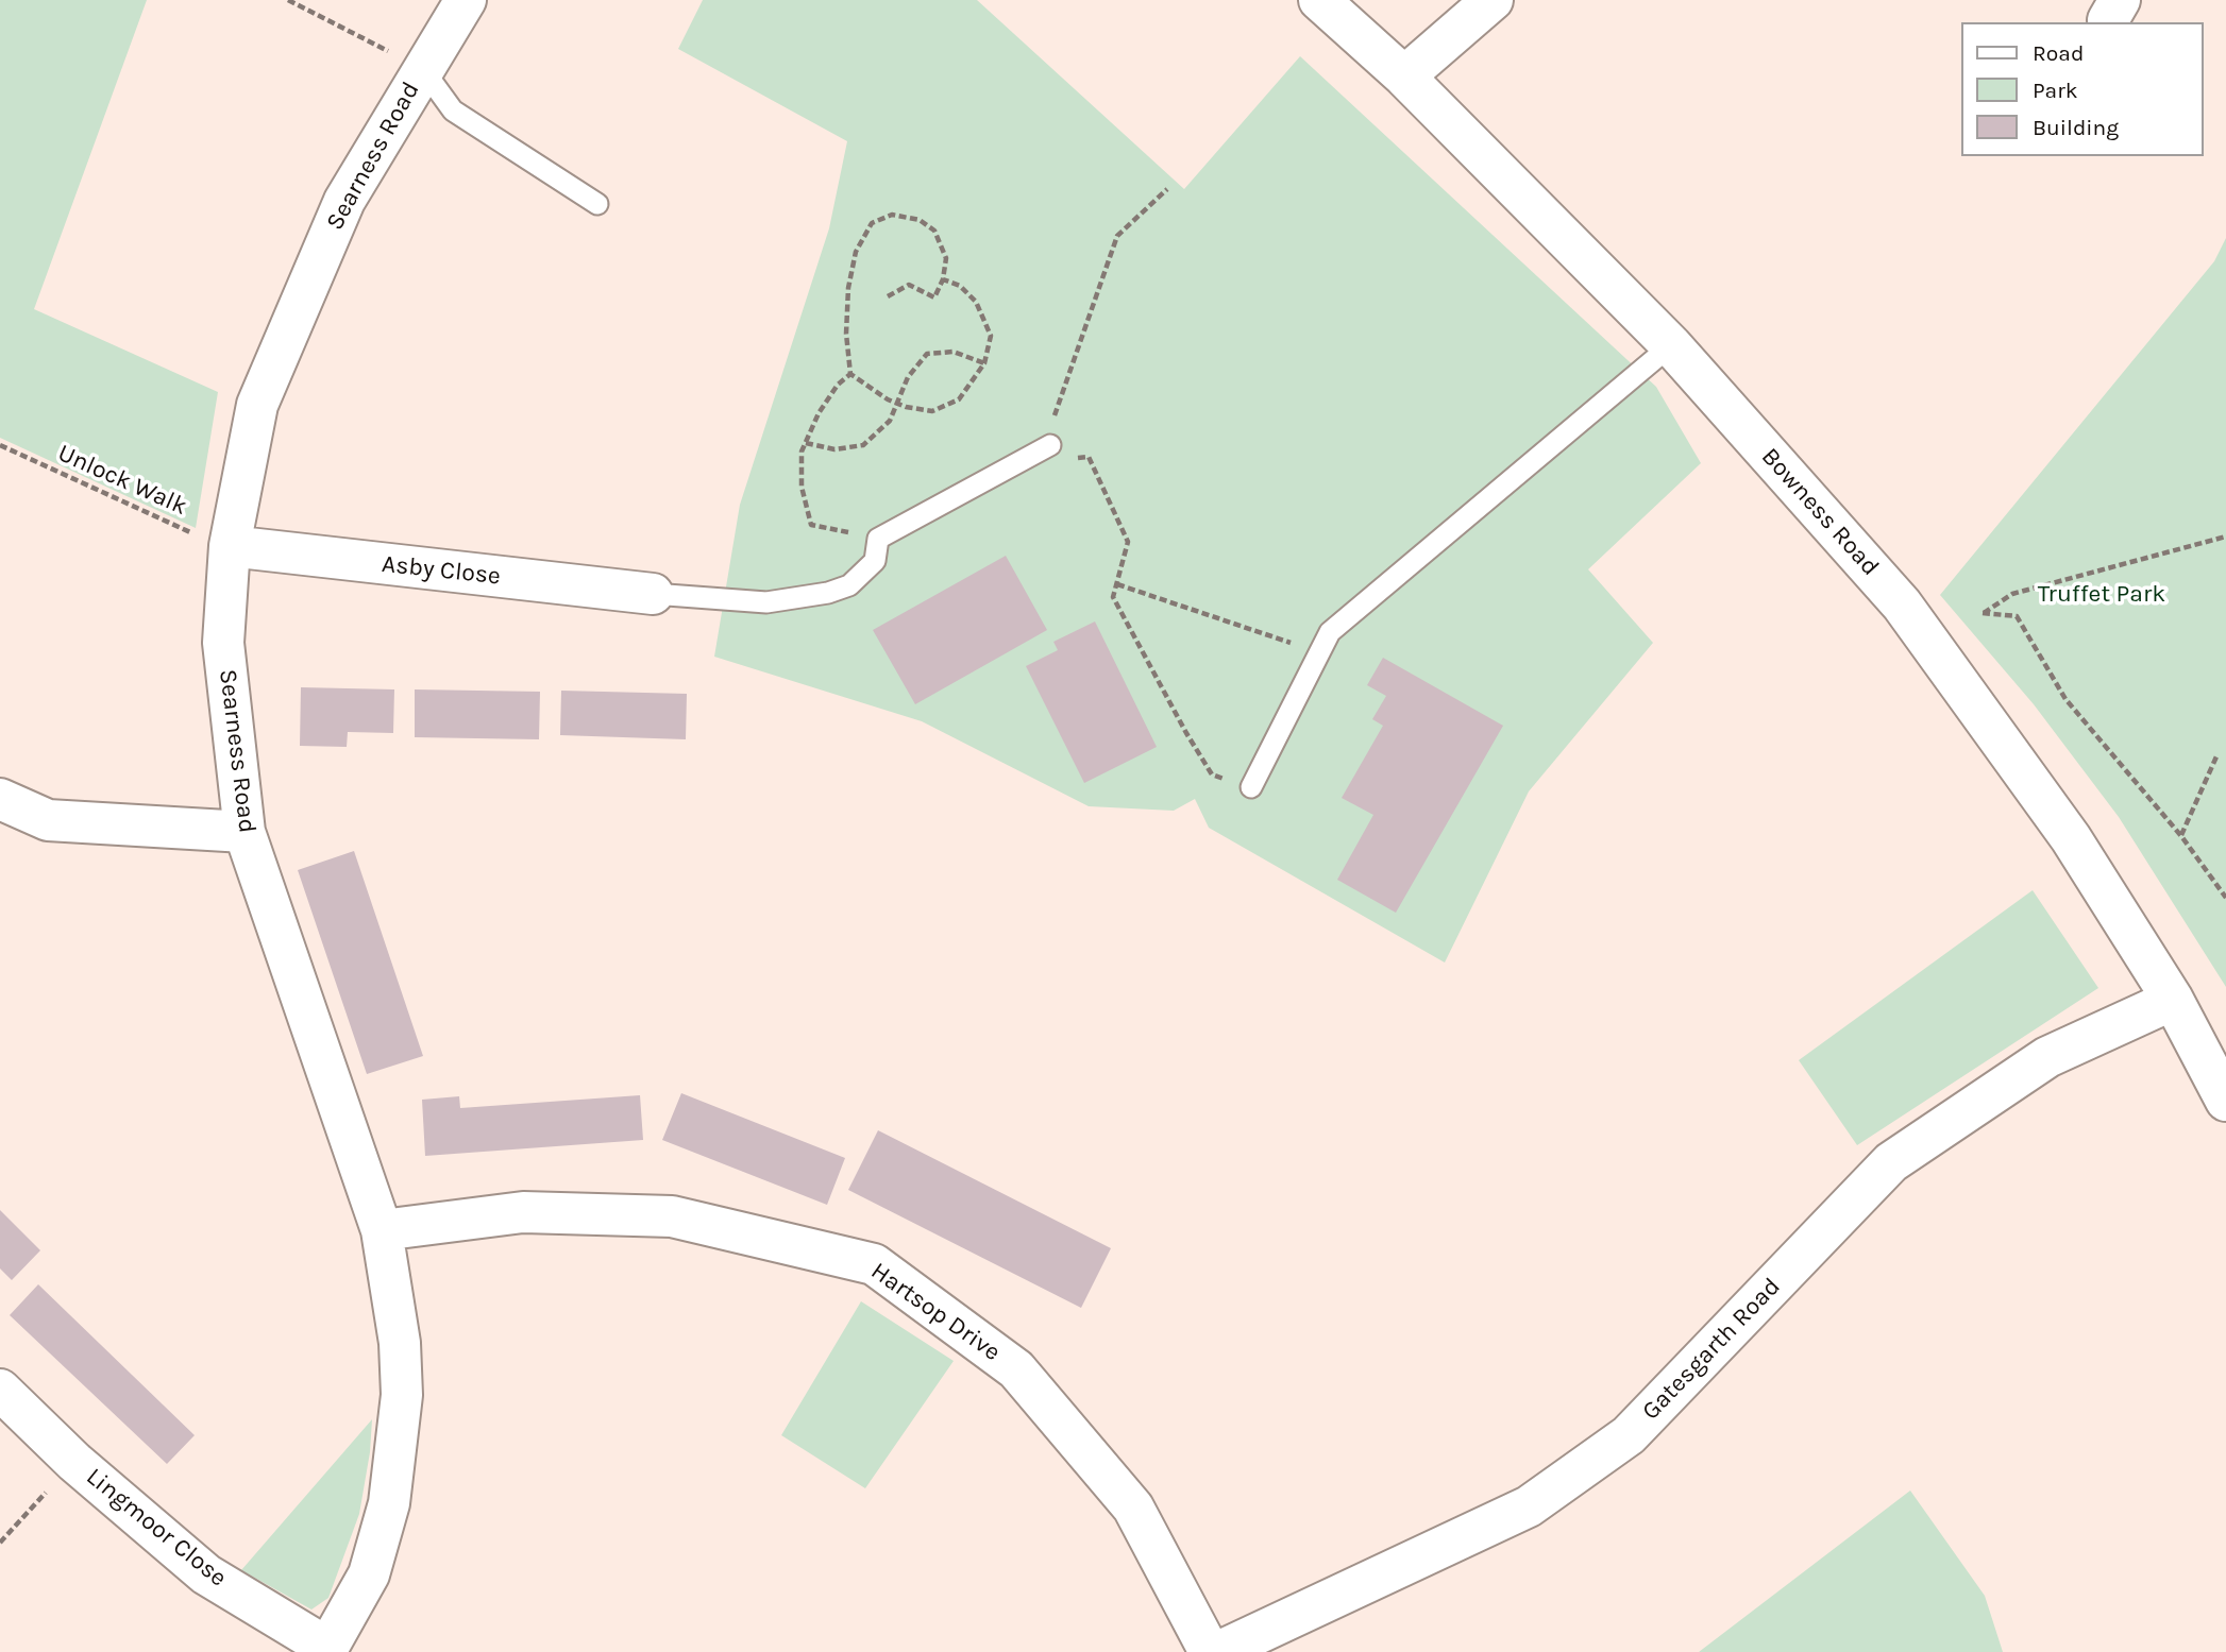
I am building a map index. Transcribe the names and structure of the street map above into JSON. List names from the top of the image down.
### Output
{
  "streets": {
    "street": [
      "Searness Road",
      "Bowness Road",
      "Asby Close",
      "Hartsop Drive",
      "Gatesgarth Road",
      "Lingmoor Close"
    ],
    "path": ["Unlock Walk"]
  },
  "crossings": [
    ["Searness Road", "Unlock Walk"],
    ["Searness Road", "Asby Close"],
    ["Searness Road", "Hartsop Drive"],
    ["Searness Road", "Lingmoor Close"],
    ["Unlock Walk", "Asby Close"],
    ["Bowness Road", "Gatesgarth Road"]
  ],
  "parks": ["Truffet Park"],
  "legend": ["Road", "Park", "Building"]
}
